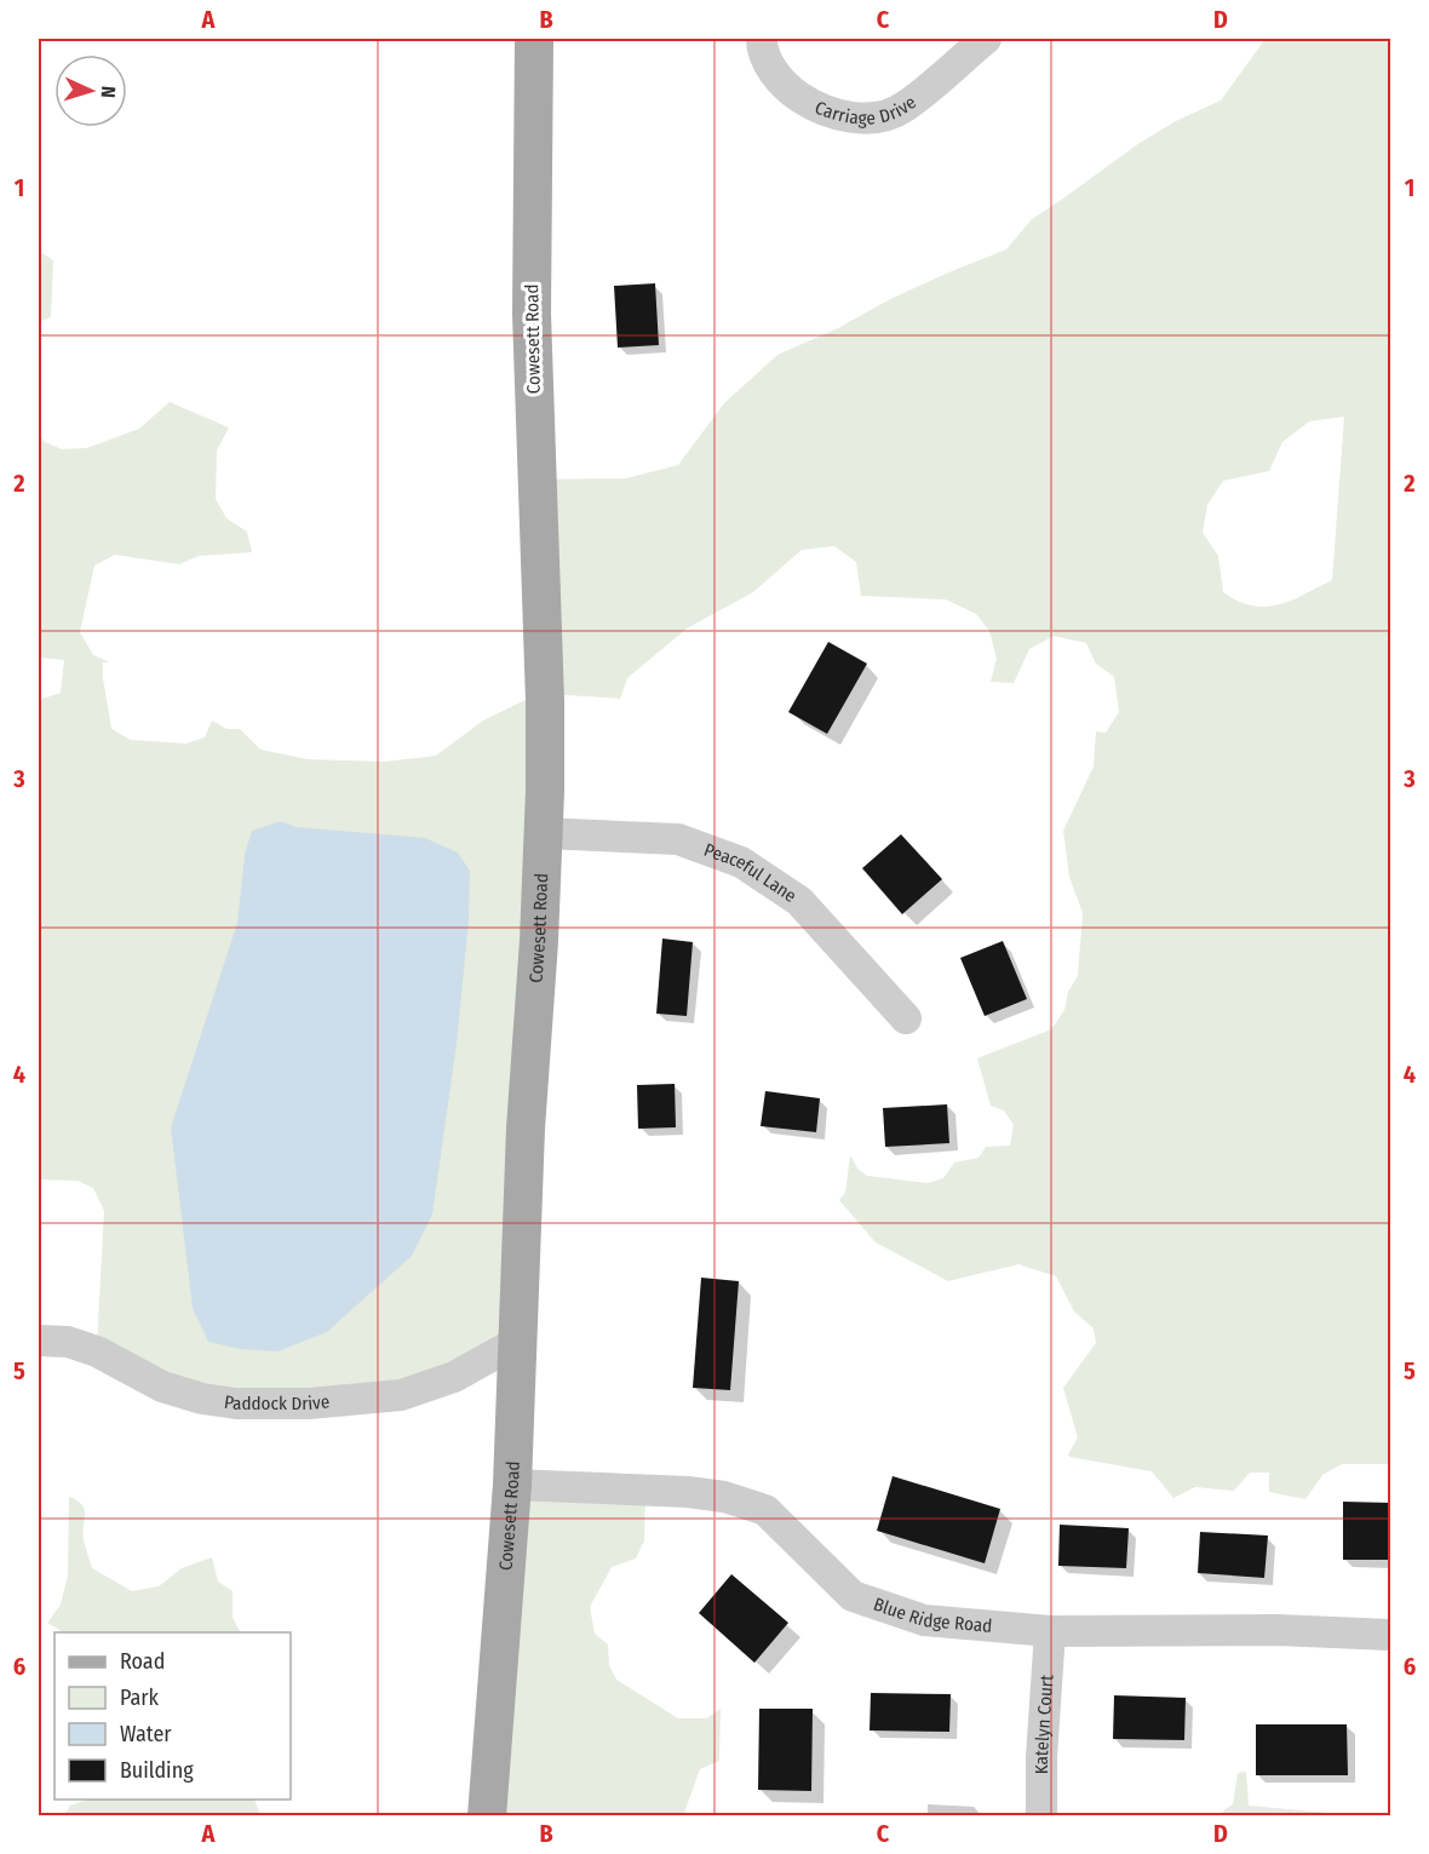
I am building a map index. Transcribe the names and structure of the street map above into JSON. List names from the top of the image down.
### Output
{
  "streets": {
    "main road": ["Cowesett Road"],
    "street": [
      "Carriage Drive",
      "Peaceful Lane",
      "Paddock Drive",
      "Blue Ridge Road",
      "Katelyn Court"
    ]
  },
  "crossings": [
    ["Cowesett Road", "Peaceful Lane"],
    ["Cowesett Road", "Paddock Drive"],
    ["Cowesett Road", "Blue Ridge Road"],
    ["Blue Ridge Road", "Katelyn Court"]
  ],
  "legend": [
    "Road",
    "Park",
    "Water",
    "Building"
  ],
  "north": "right",
  "grid": {
    "columns": [
      "A",
      "B",
      "C",
      "D"
    ],
    "rows": [
      "1",
      "2",
      "3",
      "4",
      "5",
      "6"
    ]
  }
}
